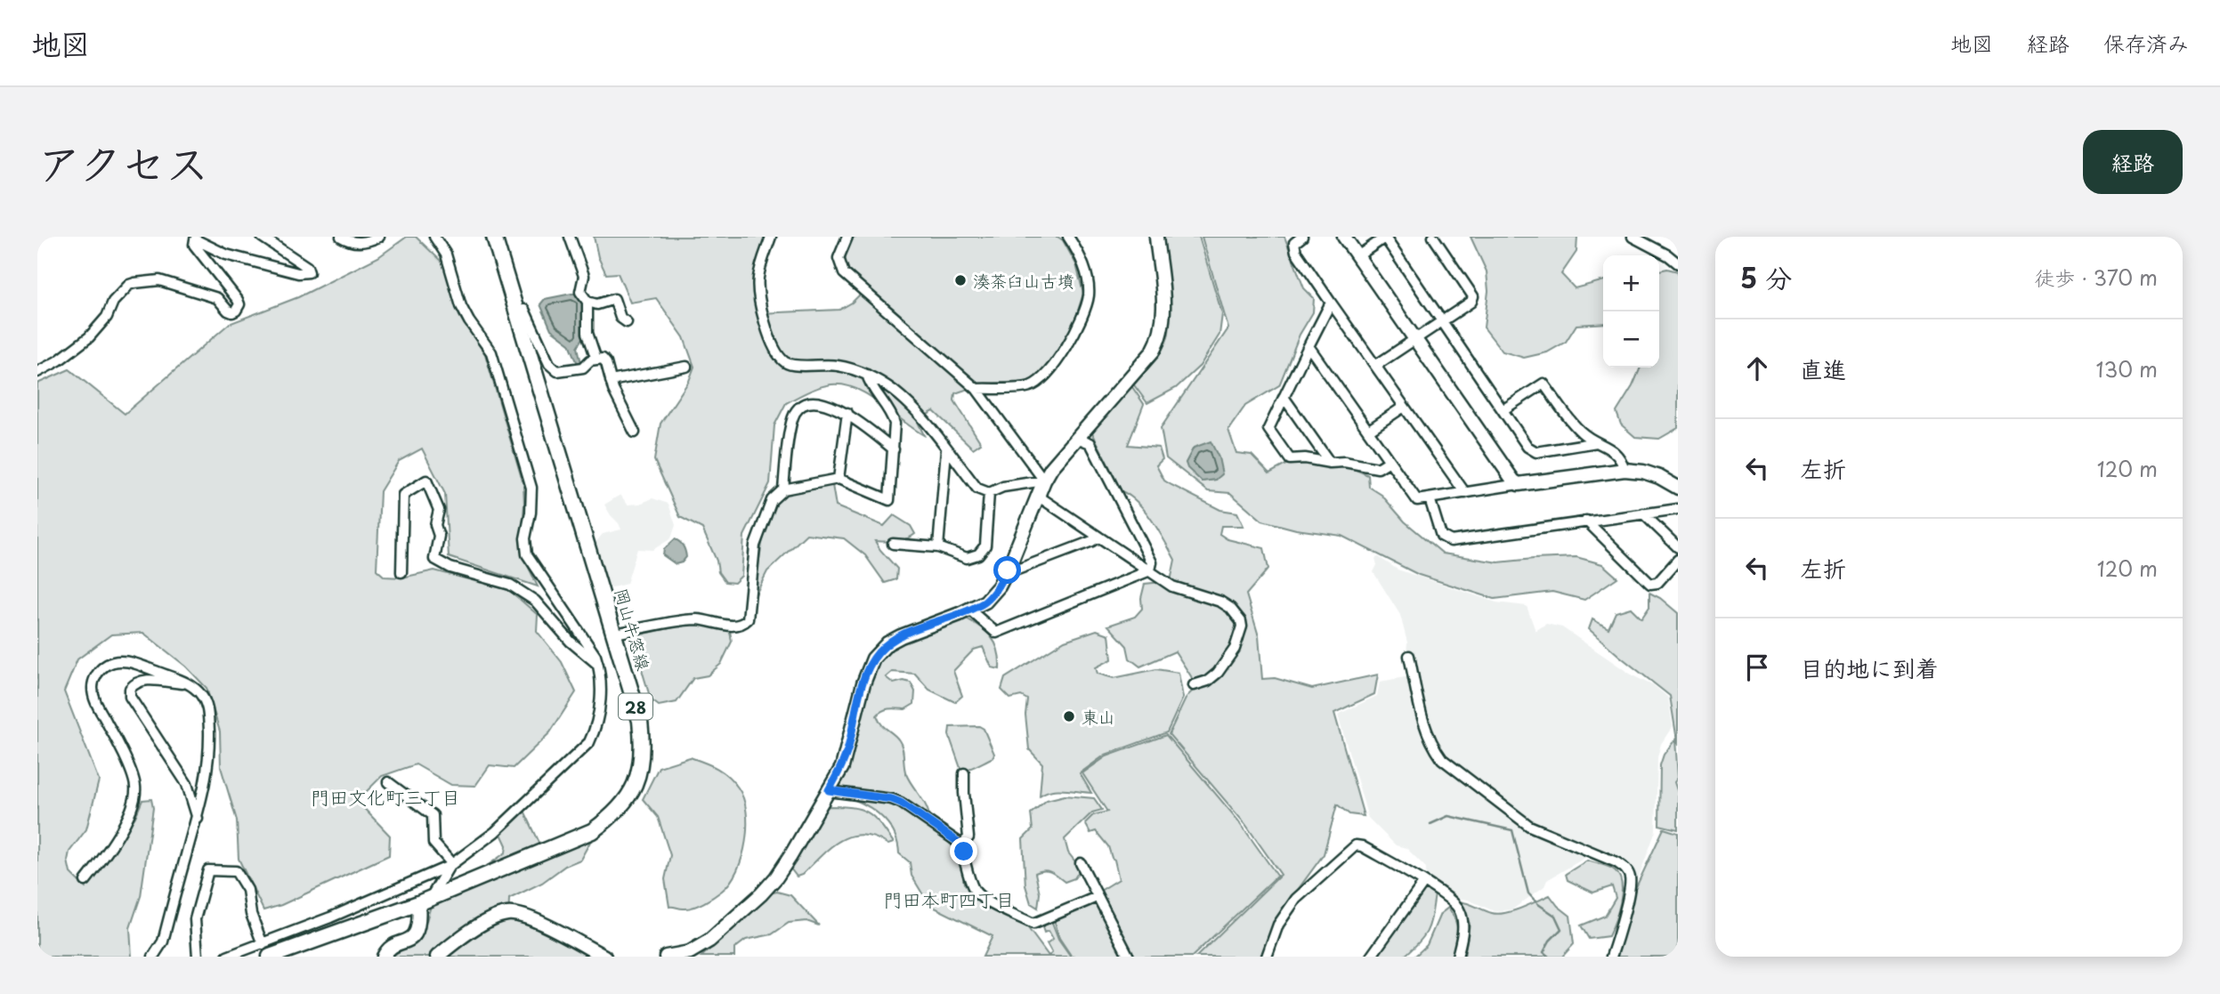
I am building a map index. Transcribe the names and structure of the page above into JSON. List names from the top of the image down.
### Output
{
  "streets": {
    "main road": ["岡山牛窓線", "28"]
  },
  "districts": ["門田文化町三丁目", "門田本町四丁目"],
  "places": ["湊茶臼山古墳", "東山"],
  "page": {
    "header": "地図",
    "nav": ["地図", "経路", "保存済み"],
    "title": "アクセス",
    "buttons": "経路",
    "heading": ["5 分", "徒歩 · 370 m"],
    "map_buttons": ["+", "−"],
    "list": [
      ["直進", "130 m"],
      ["左折", "120 m"],
      ["左折", "120 m"],
      "目的地に到着"
    ]
  }
}
